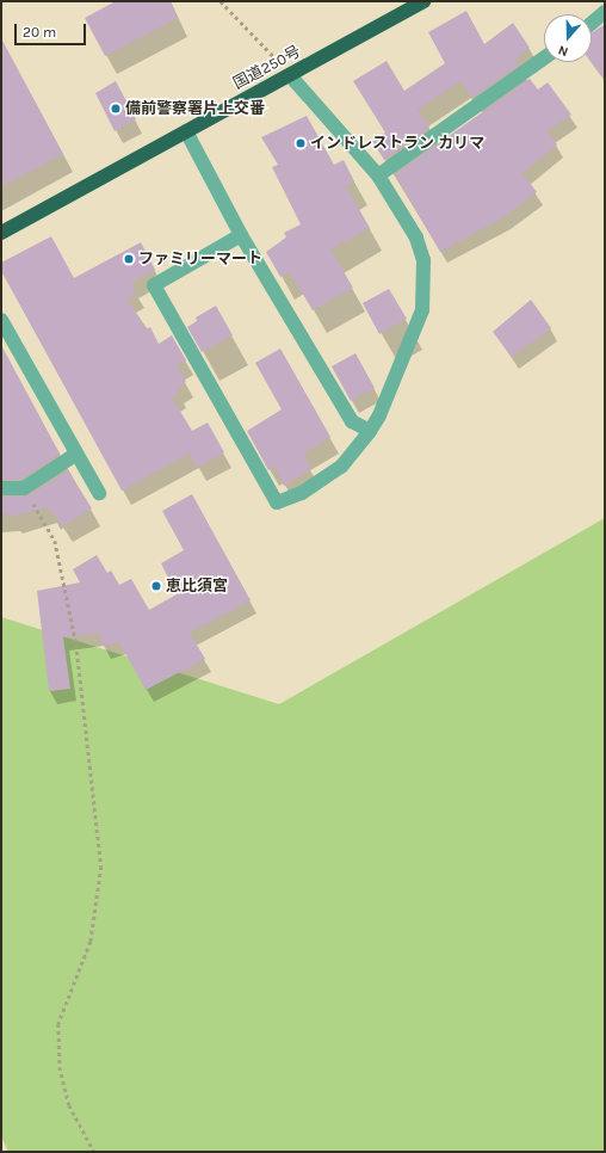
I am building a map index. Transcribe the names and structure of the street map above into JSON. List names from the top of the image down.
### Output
{
  "streets": {
    "highway": ["国道250号"]
  },
  "places": [
    "備前警察署片上交番",
    "インドレストラン カリマ",
    "ファミリーマート",
    "恵比須宮"
  ],
  "scale_bar": "20 m",
  "north": "bottom"
}
